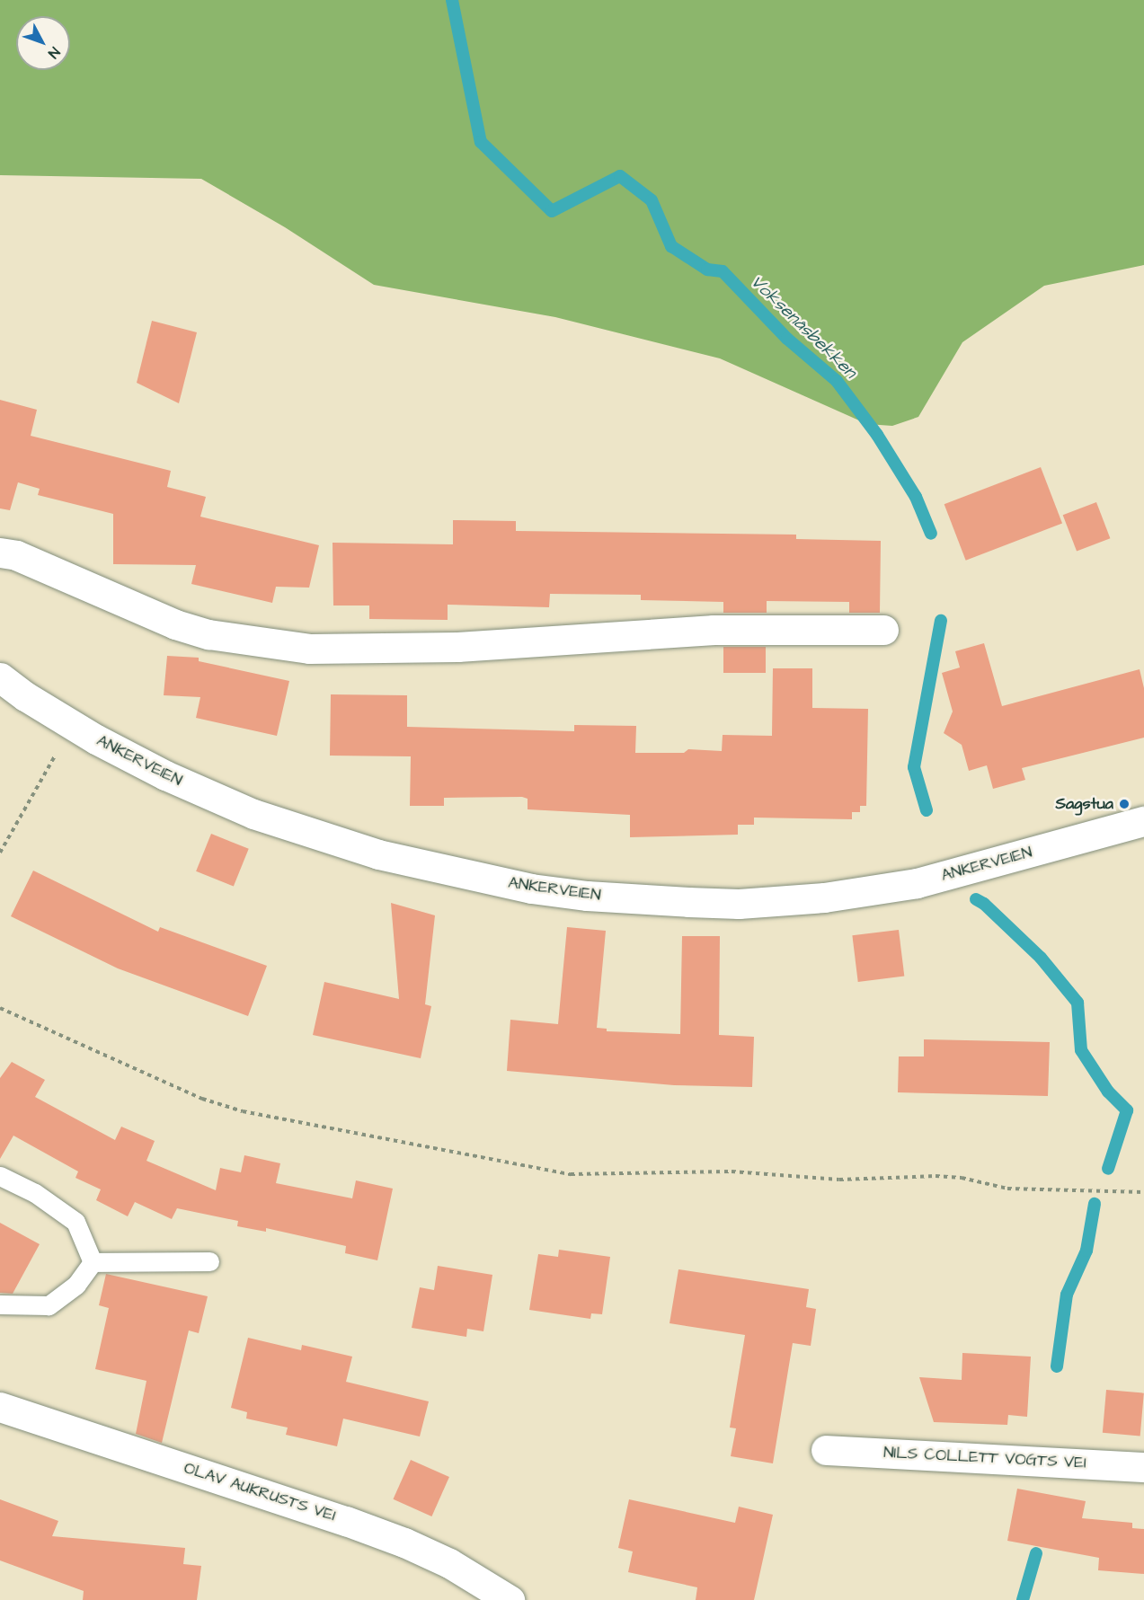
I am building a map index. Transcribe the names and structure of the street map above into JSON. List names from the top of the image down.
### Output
{
  "streets": {
    "street": ["ANKERVEIEN", "NILS COLLETT VOGTS VEI", "OLAV AUKRUSTS VEI"]
  },
  "water": ["Voksenåsbekken"],
  "places": ["Sagstua"],
  "north": "bottom right"
}
